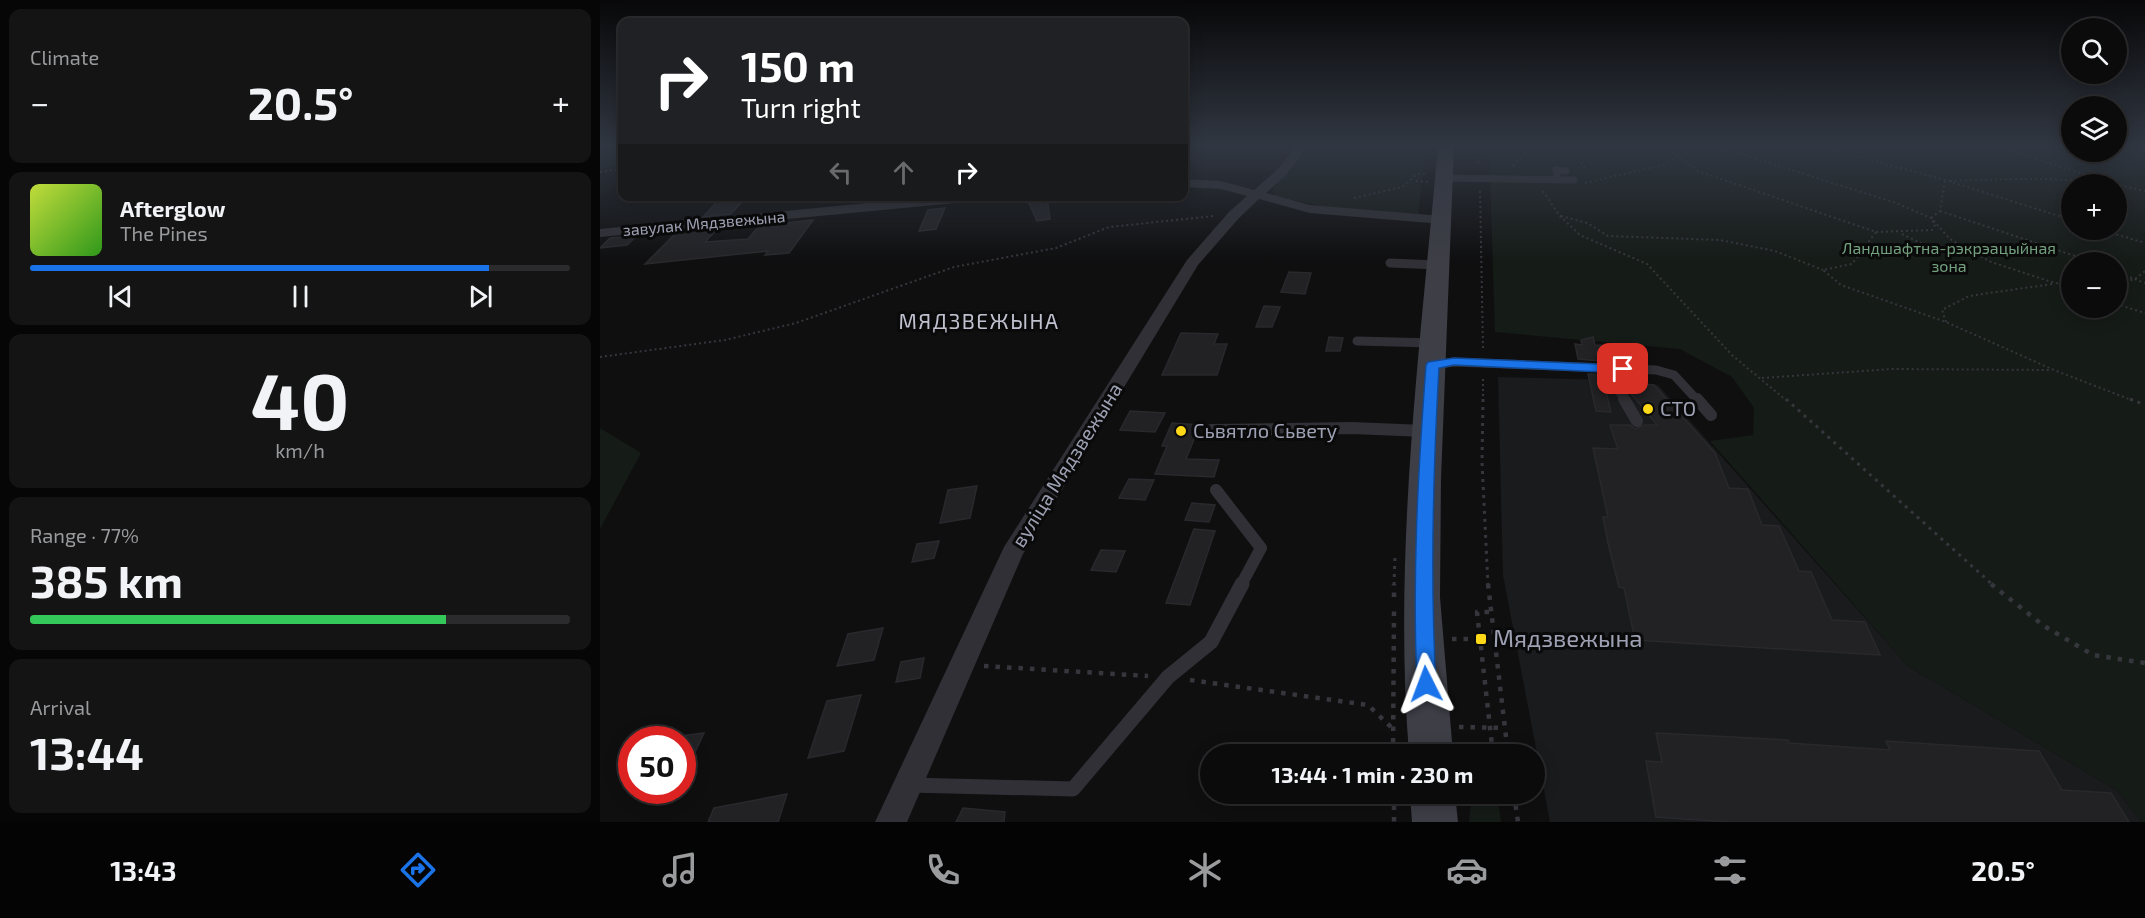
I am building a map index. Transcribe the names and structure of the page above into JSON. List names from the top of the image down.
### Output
{
  "streets": {
    "street": ["завулак Мядзвежына", "вуліца Мядзвежына"]
  },
  "districts": ["МЯДЗВЕЖЫНА"],
  "parks": ["Ландшафтна-рэкрэацыйная зона"],
  "places": {
    "other": ["СТО", "Сьвятло Сьвету"],
    "transit": ["Мядзвежына"]
  },
  "page": {
    "tile": [
      "Climate",
      ["40", "km/h"],
      ["Range · 77%", "385 km"],
      ["Arrival", "13:44"]
    ],
    "map_buttons": ["+", "−"],
    "turn": ["150 m", "Turn right"],
    "heat": ["−", "20.5°", "+"],
    "song": ["Afterglow", "The Pines"],
    "limit": "50",
    "trip": "13:44 · 1 min · 230 m",
    "tabs": ["13:43", "20.5°"]
  }
}
